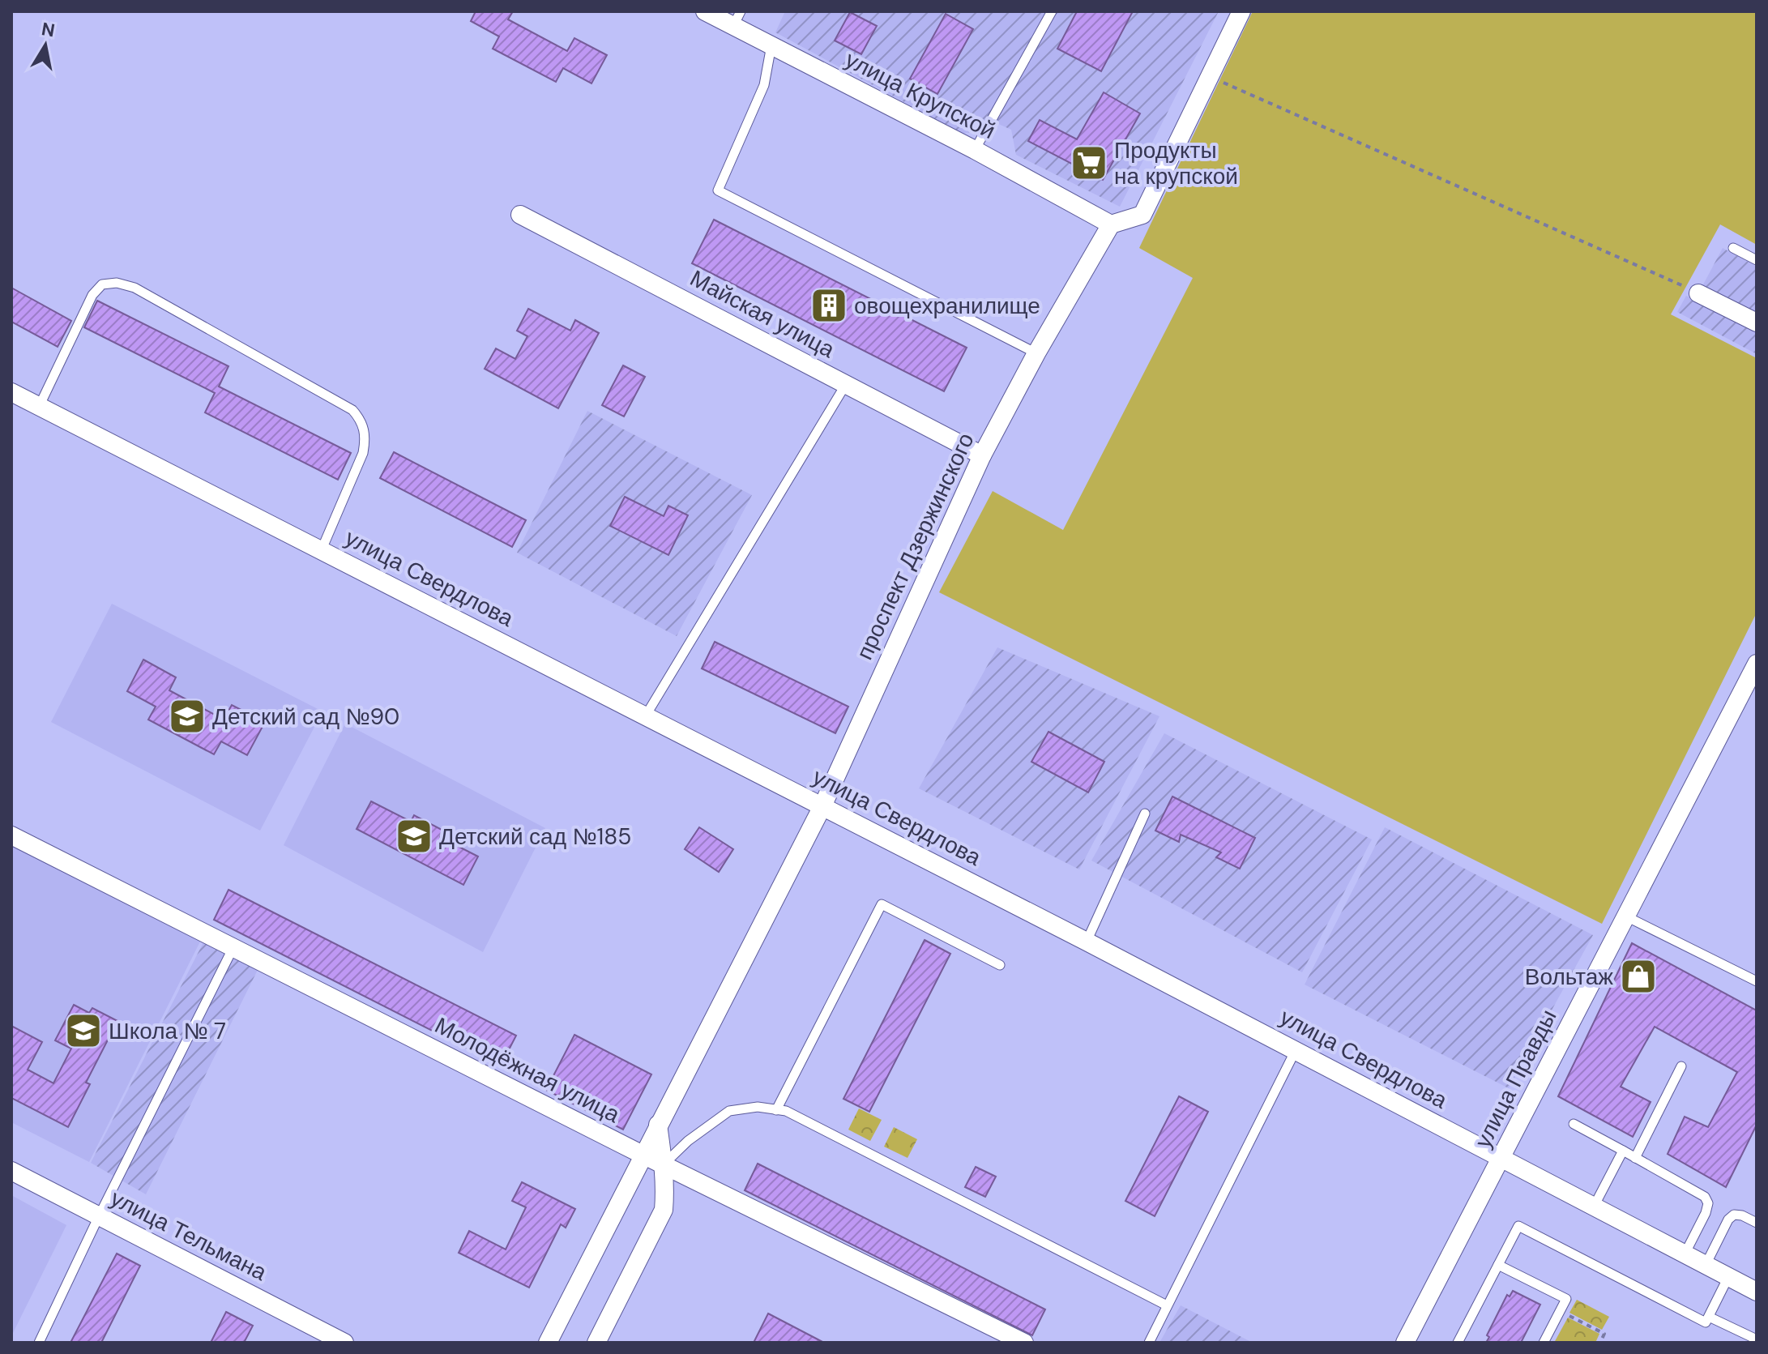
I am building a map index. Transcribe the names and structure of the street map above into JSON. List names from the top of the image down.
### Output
{
  "streets": {
    "street": [
      "улица Крупской",
      "Майская улица",
      "проспект Дзержинского",
      "улица Свердлова",
      "Молодёжная улица",
      "улица Правды",
      "улица Тельмана"
    ]
  },
  "crossings": [
    ["улица Крупской", "проспект Дзержинского"],
    ["Майская улица", "проспект Дзержинского"],
    ["проспект Дзержинского", "улица Свердлова"],
    ["проспект Дзержинского", "Молодёжная улица"],
    ["улица Свердлова", "улица Правды"]
  ],
  "places": {
    "supermarket": ["Продукты на крупской"],
    "building": ["овощехранилище"],
    "school or university": ["Детский сад №90", "Детский сад №185", "Школа № 7"],
    "shop": ["Вольтаж"]
  },
  "north": "top"
}
